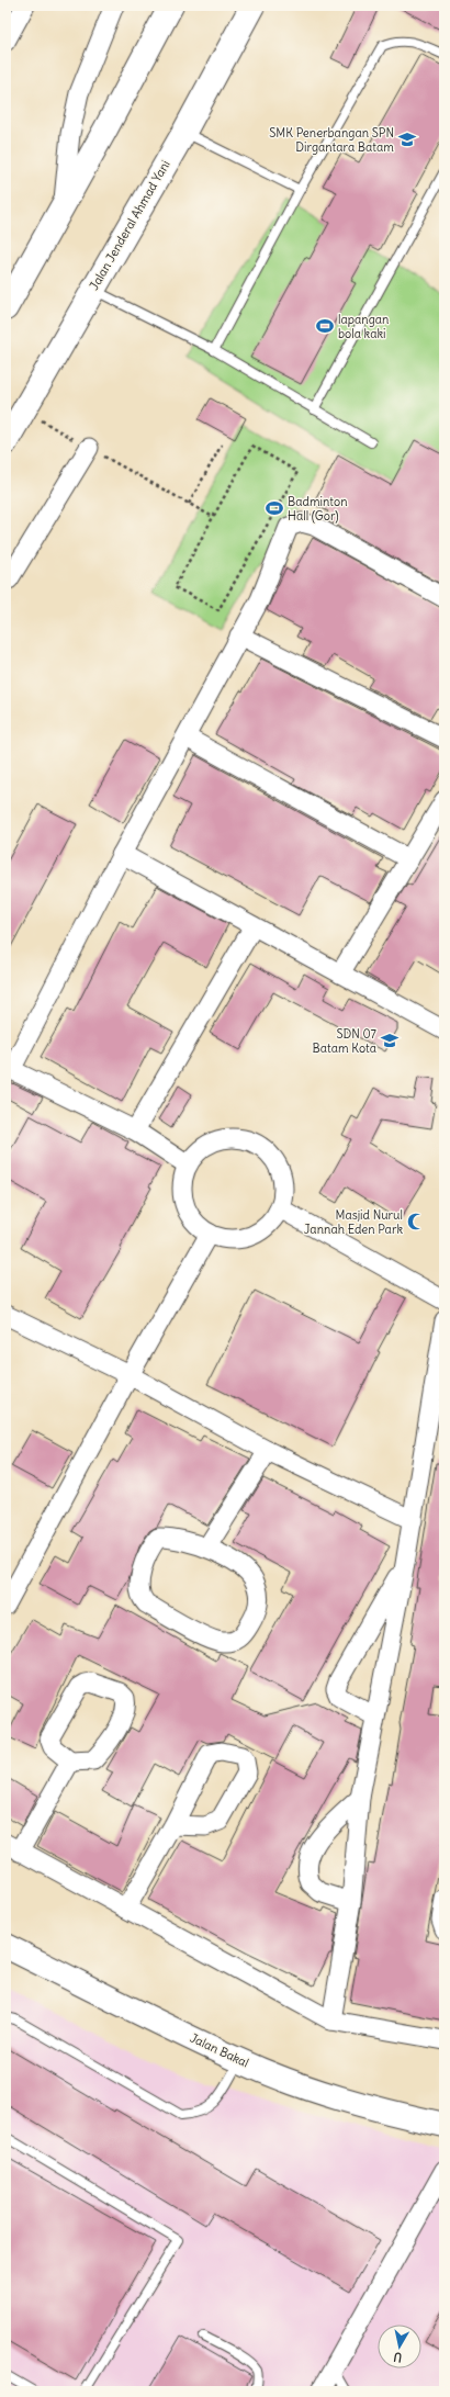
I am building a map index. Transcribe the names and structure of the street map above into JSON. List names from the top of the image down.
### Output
{
  "streets": {
    "main road": ["Jalan Jenderal Ahmad Yani", "Jalan Bakal"]
  },
  "places": {
    "school or university": ["SMK Penerbangan SPN Dirgantara Batam", "SDN 07 Batam Kota"],
    "sports": ["lapangan bola kaki", "Badminton Hall (Gor)"],
    "mosque": ["Masjid Nurul Jannah Eden Park"]
  },
  "north": "bottom"
}
